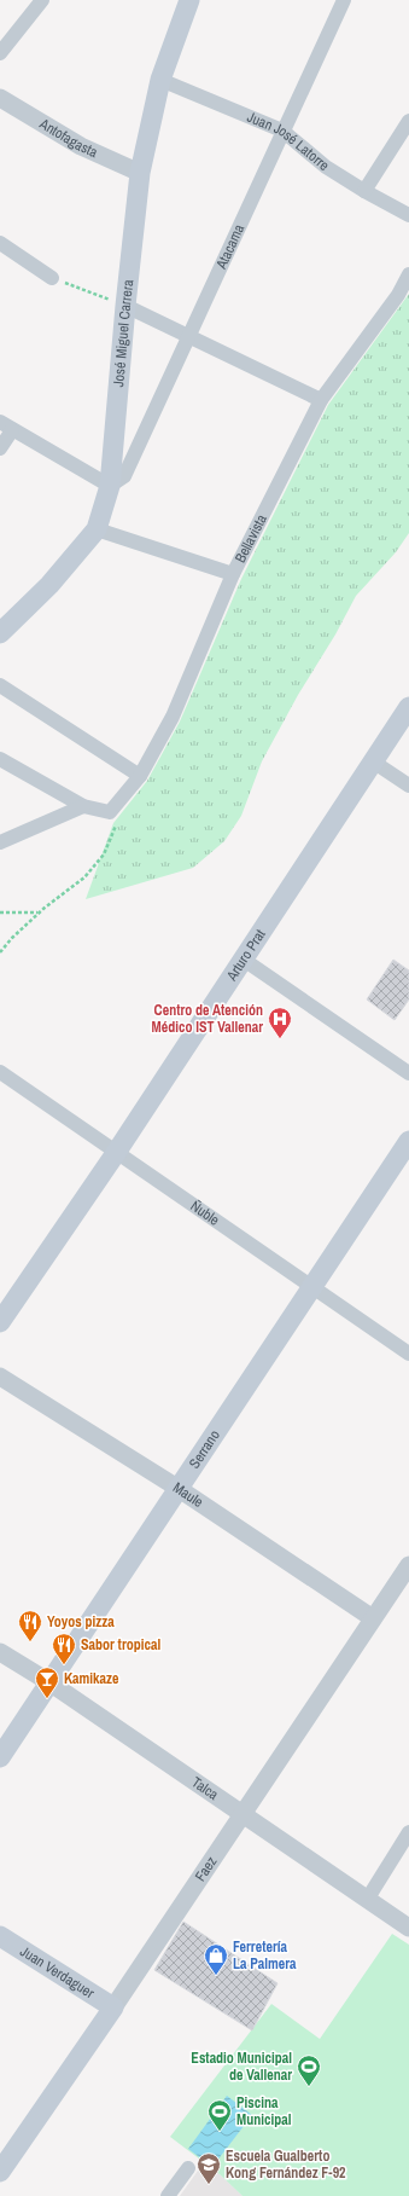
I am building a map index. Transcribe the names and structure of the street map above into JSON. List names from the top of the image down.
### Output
{
  "streets": {
    "main road": [
      "José Miguel Carrera",
      "Arturo Prat",
      "Serrano",
      "Faez",
      "Juan Verdaguer"
    ],
    "street": [
      "Antofagasta",
      "Juan José Latorre",
      "Atacama",
      "Bellavista",
      "Ñuble",
      "Maule",
      "Talca"
    ]
  },
  "crossings": [
    ["Antofagasta", "José Miguel Carrera"],
    ["Juan José Latorre", "Atacama"],
    ["Juan José Latorre", "José Miguel Carrera"],
    ["Atacama", "José Miguel Carrera"],
    ["Arturo Prat", "Ñuble"],
    ["Ñuble", "Serrano"],
    ["Serrano", "Maule"],
    ["Serrano", "Talca"],
    ["Maule", "Faez"],
    ["Talca", "Faez"],
    ["Faez", "Juan Verdaguer"]
  ],
  "places": {
    "hospital": ["Centro de Atención Médico IST Vallenar"],
    "restaurant": ["Yoyos pizza", "Sabor tropical"],
    "bar": ["Kamikaze"],
    "shop": ["Ferretería La Palmera"],
    "sports": ["Estadio Municipal de Vallenar", "Piscina Municipal"],
    "school or university": ["Escuela Gualberto Kong Fernández F-92"]
  }
}
